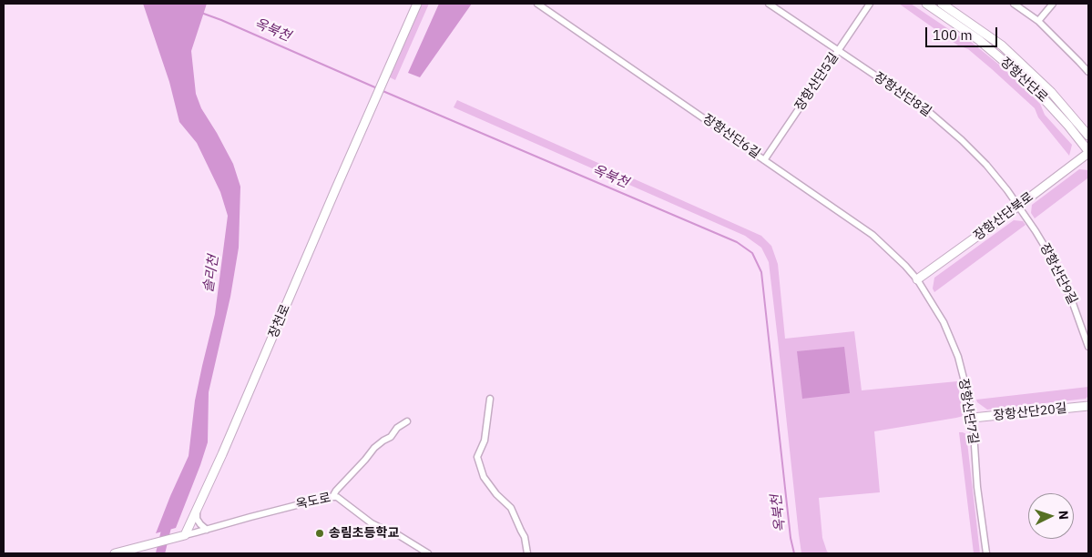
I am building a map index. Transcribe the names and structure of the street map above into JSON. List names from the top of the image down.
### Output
{
  "streets": {
    "street": [
      "장항산단로",
      "장항산단5길",
      "장항산단8길",
      "장항산단6길",
      "장항산단북로",
      "장항산단9길",
      "장천로",
      "장항산단7길",
      "장항산단20길",
      "옥도로"
    ]
  },
  "crossings": [
    ["장항산단로", "장항산단북로"],
    ["장항산단5길", "장항산단8길"],
    ["장항산단5길", "장항산단6길"],
    ["장항산단8길", "장항산단북로"],
    ["장항산단8길", "장항산단9길"],
    ["장항산단6길", "장항산단북로"],
    ["장항산단6길", "장항산단7길"],
    ["장항산단북로", "장항산단9길"],
    ["장항산단북로", "장항산단7길"],
    ["장천로", "옥도로"],
    ["장항산단7길", "장항산단20길"]
  ],
  "water": ["옥북천", "솔리천"],
  "places": ["송림초등학교"],
  "scale_bar": "100 m",
  "north": "right"
}
